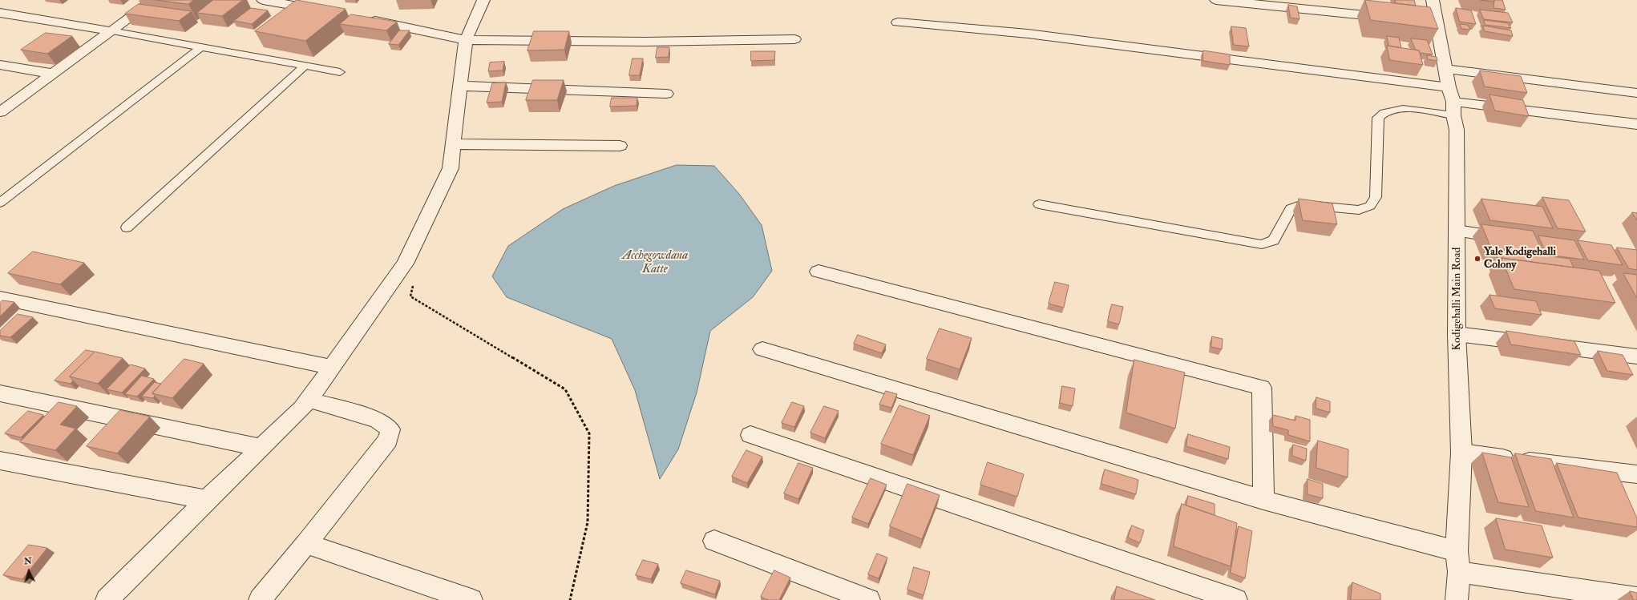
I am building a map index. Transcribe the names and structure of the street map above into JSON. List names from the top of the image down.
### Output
{
  "streets": {
    "street": ["Kodigehalli Main Road"]
  },
  "water": ["Acchegowdana Katte"],
  "places": ["Yale Kodigehalli Colony"],
  "north": "top"
}
